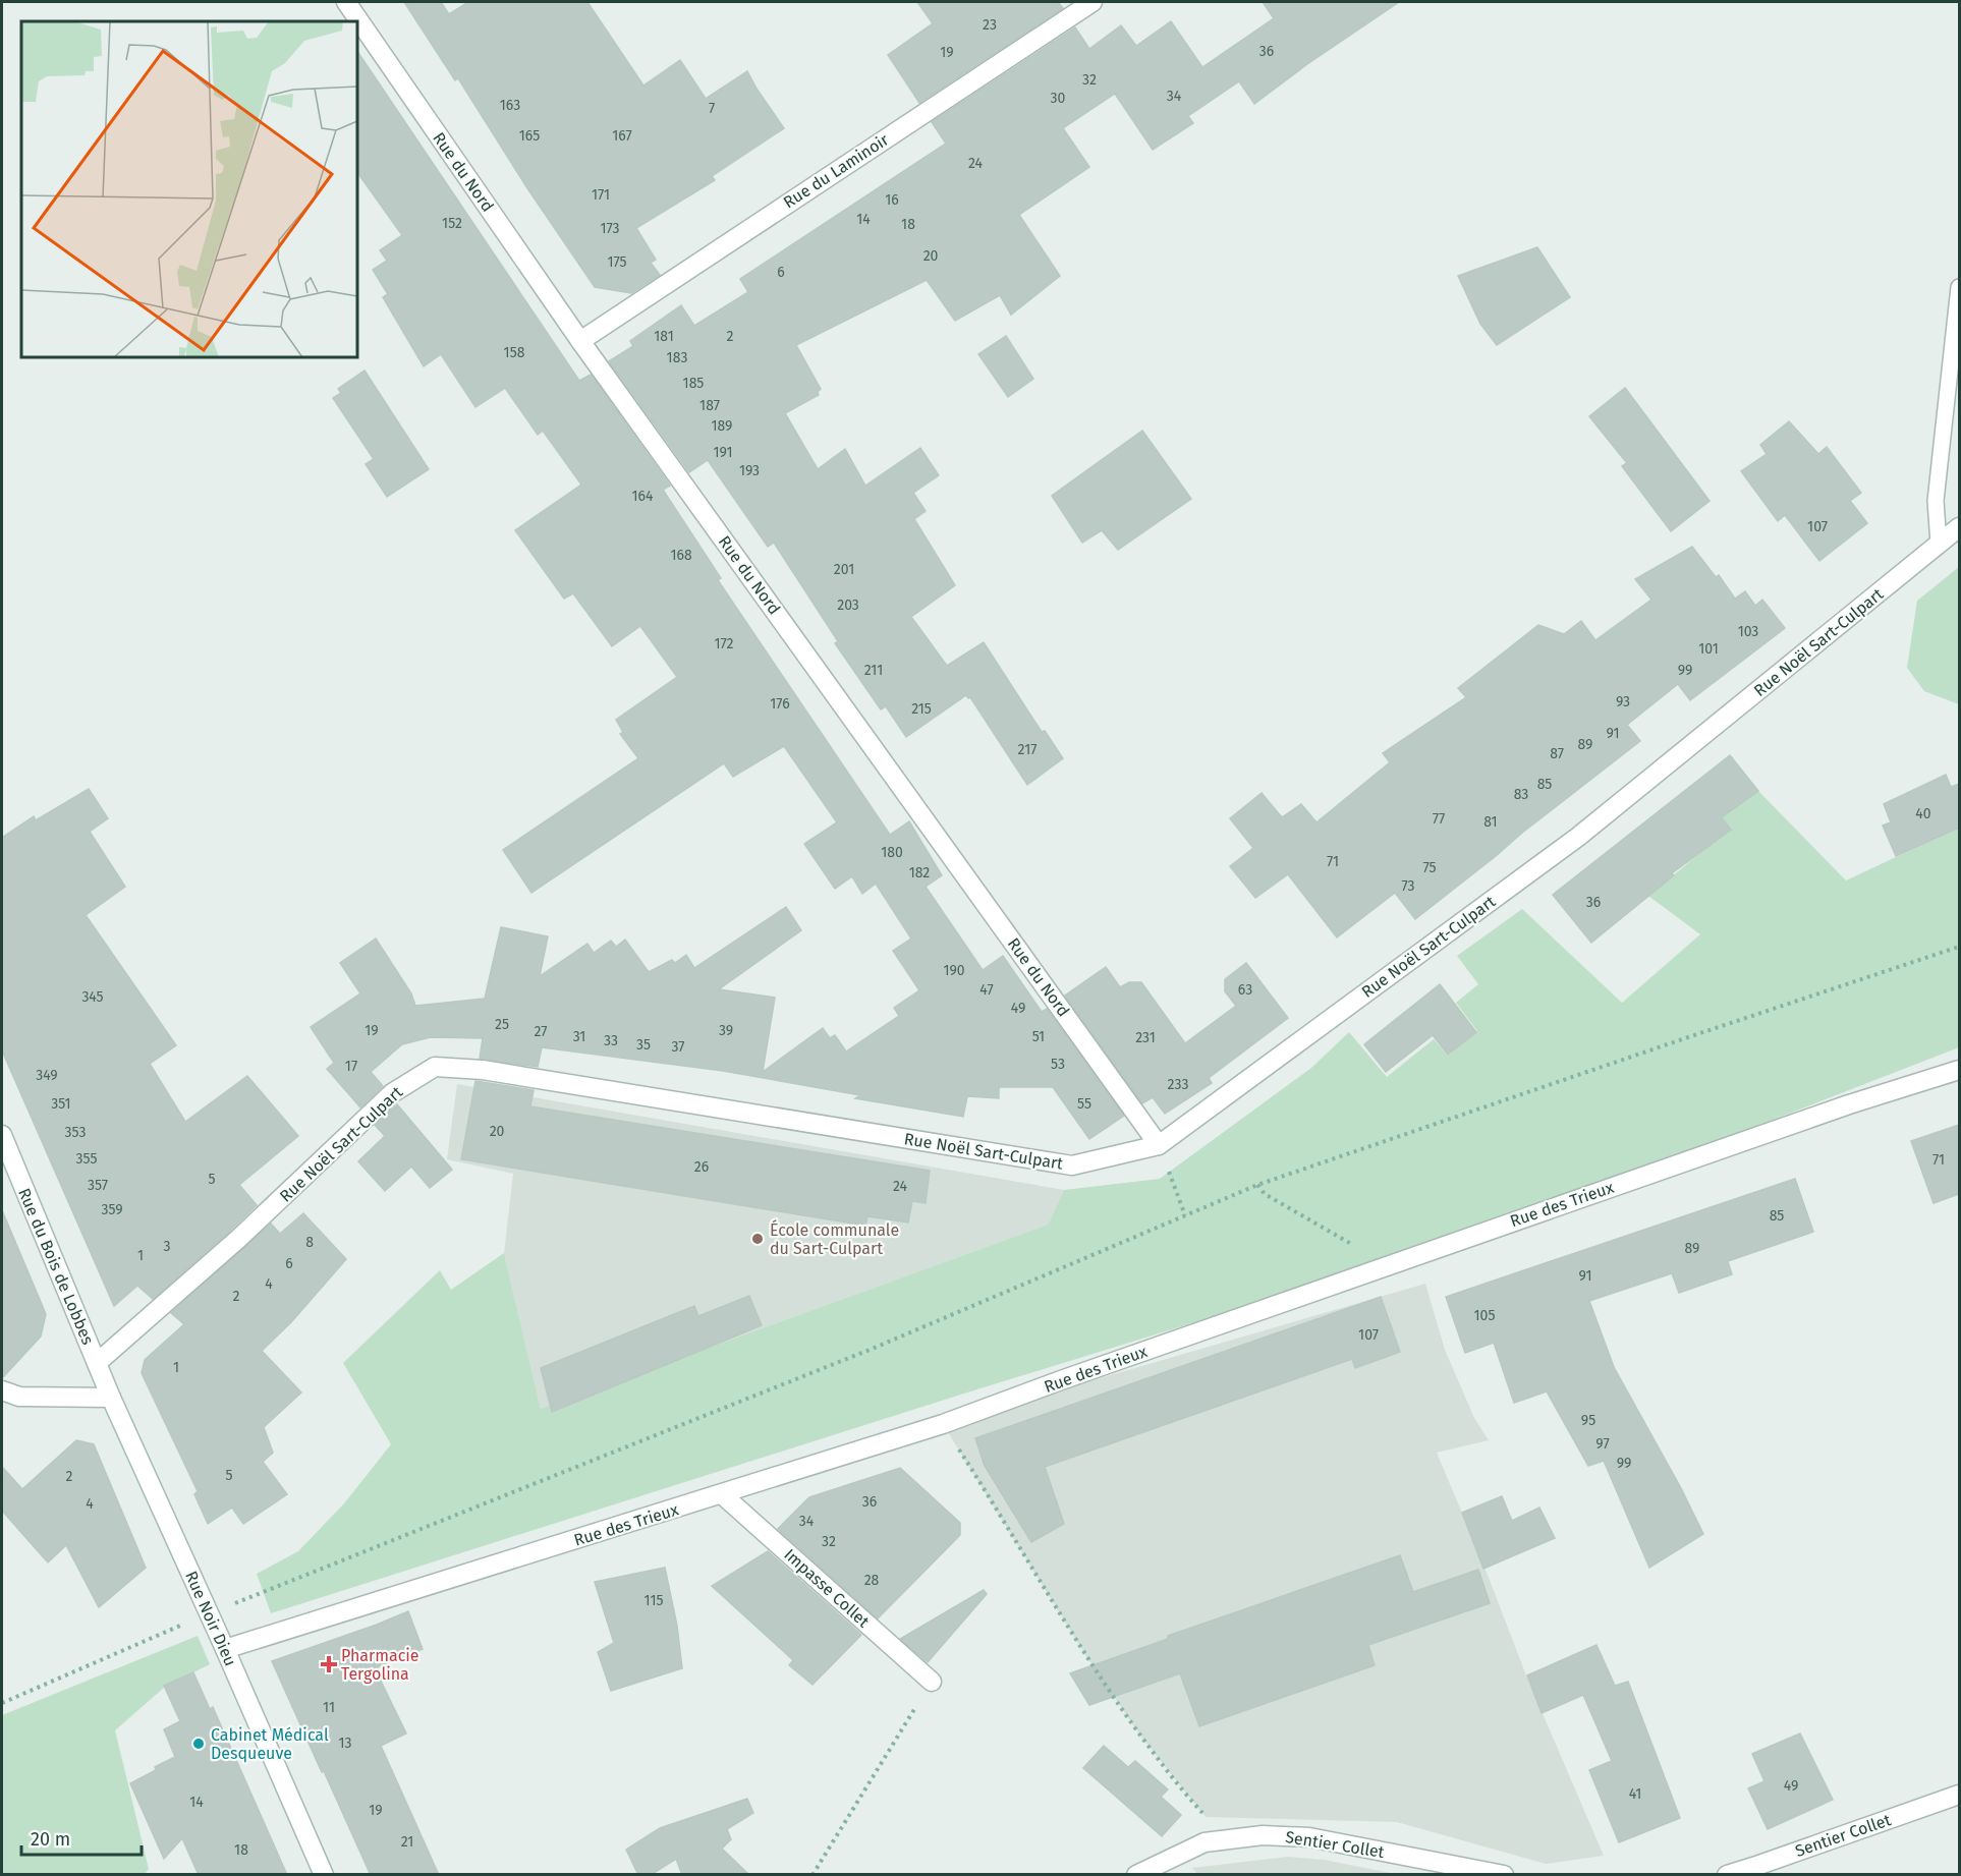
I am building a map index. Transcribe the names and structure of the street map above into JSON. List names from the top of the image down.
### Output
{
  "streets": {
    "street": [
      "Rue du Laminoir",
      "Rue du Nord",
      "Rue Noël Sart-Culpart",
      "Rue des Trieux",
      "Rue du Bois de Lobbes",
      "Impasse Collet",
      "Rue Noir Dieu",
      "Sentier Collet"
    ]
  },
  "crossings": [
    ["Rue du Laminoir", "Rue du Nord"],
    ["Rue du Nord", "Rue Noël Sart-Culpart"],
    ["Rue Noël Sart-Culpart", "Rue du Bois de Lobbes"],
    ["Rue Noël Sart-Culpart", "Rue Noir Dieu"],
    ["Rue des Trieux", "Impasse Collet"],
    ["Rue des Trieux", "Rue Noir Dieu"],
    ["Rue du Bois de Lobbes", "Rue Noir Dieu"]
  ],
  "places": {
    "other": ["École communale du Sart-Culpart", "Cabinet Médical Desqueuve"],
    "health": ["Pharmacie Tergolina"]
  },
  "house_numbers": [
    "23",
    "36",
    "19",
    "32",
    "34",
    "30",
    "163",
    "7",
    "165",
    "167",
    "24",
    "171",
    "16",
    "14",
    "152",
    "18",
    "173",
    "20",
    "175",
    "6",
    "181",
    "2",
    "158",
    "183",
    "185",
    "187",
    "189",
    "191",
    "193",
    "164",
    "107",
    "168",
    "201",
    "203",
    "103",
    "172",
    "101",
    "211",
    "99",
    "93",
    "176",
    "215",
    "91",
    "89",
    "217",
    "87",
    "85",
    "83",
    "40",
    "77",
    "81",
    "180",
    "71",
    "75",
    "182",
    "73",
    "36",
    "190",
    "47",
    "63",
    "345",
    "49",
    "25",
    "19",
    "39",
    "27",
    "31",
    "51",
    "231",
    "33",
    "35",
    "37",
    "53",
    "17",
    "349",
    "233",
    "351",
    "55",
    "20",
    "353",
    "355",
    "71",
    "26",
    "5",
    "357",
    "24",
    "359",
    "85",
    "8",
    "3",
    "89",
    "1",
    "6",
    "91",
    "4",
    "2",
    "105",
    "107",
    "1",
    "95",
    "97",
    "99",
    "5",
    "2",
    "36",
    "4",
    "34",
    "32",
    "28",
    "115",
    "11",
    "13",
    "49",
    "41",
    "14",
    "19",
    "21",
    "18"
  ],
  "scale_bar": "20 m"
}
